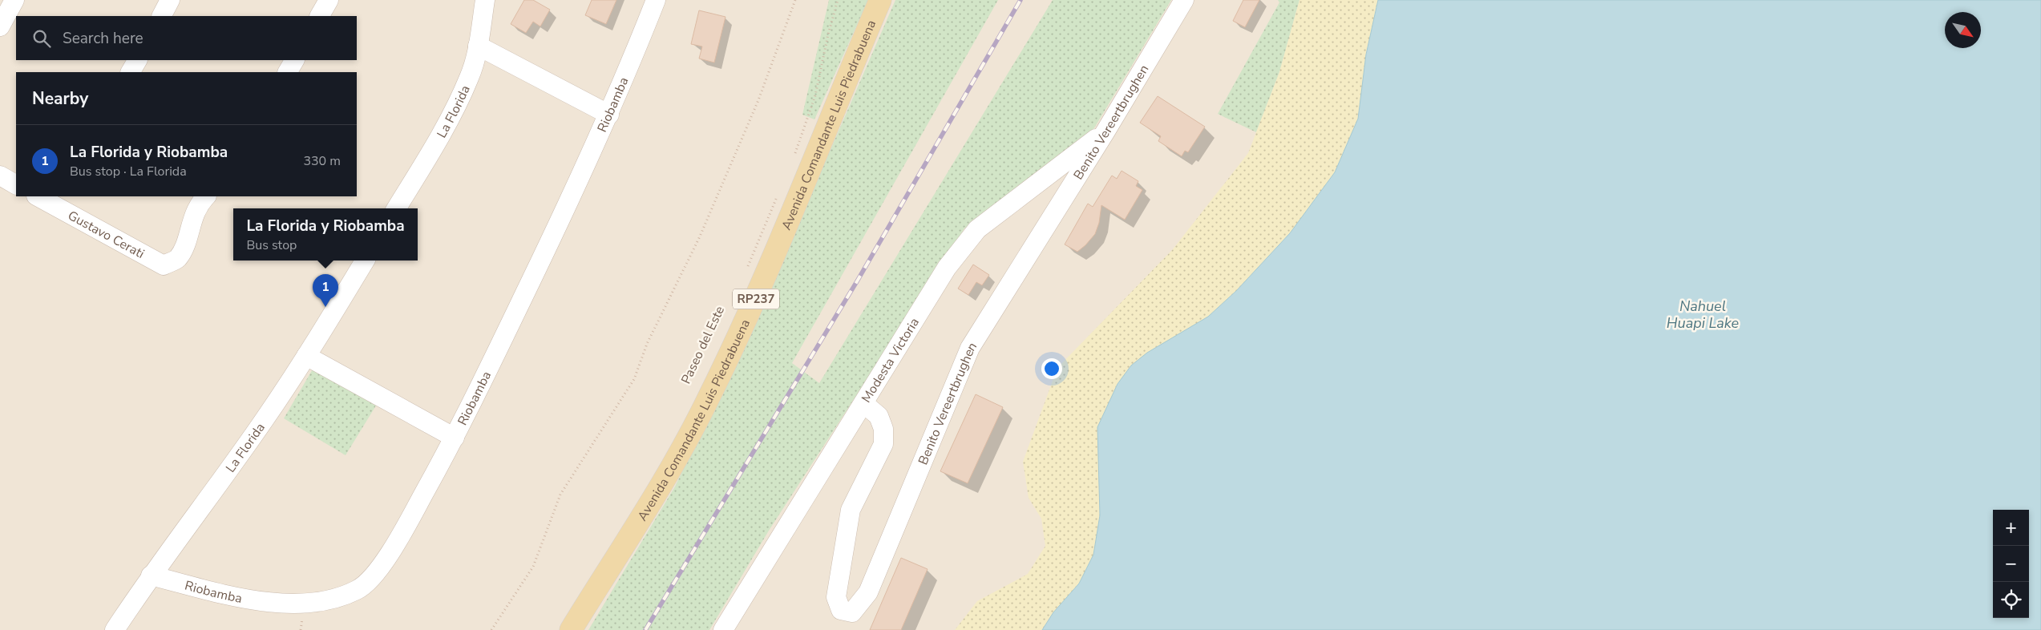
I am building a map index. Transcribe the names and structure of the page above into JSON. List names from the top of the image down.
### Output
{
  "streets": {
    "main road": ["Avenida Comandante Luis Piedrabuena", "RP237"],
    "street": [
      "Riobamba",
      "La Florida",
      "Benito Vereertbrughen",
      "Gustavo Cerati",
      "Modesta Victoria"
    ]
  },
  "crossings": [
    ["Riobamba", "La Florida"],
    ["Benito Vereertbrughen", "Modesta Victoria"]
  ],
  "water": ["Nahuel Huapi Lake"],
  "north": "bottom right",
  "page": {
    "search": "Search here",
    "heading": "Nearby",
    "list": [
      {
        "mark": "1",
        "name": "La Florida y Riobamba",
        "note": "Bus stop · La Florida",
        "value": "330 m"
      }
    ],
    "popup": ["La Florida y Riobamba", "Bus stop"],
    "pins": "1",
    "map_buttons": ["+", "−"]
  }
}
